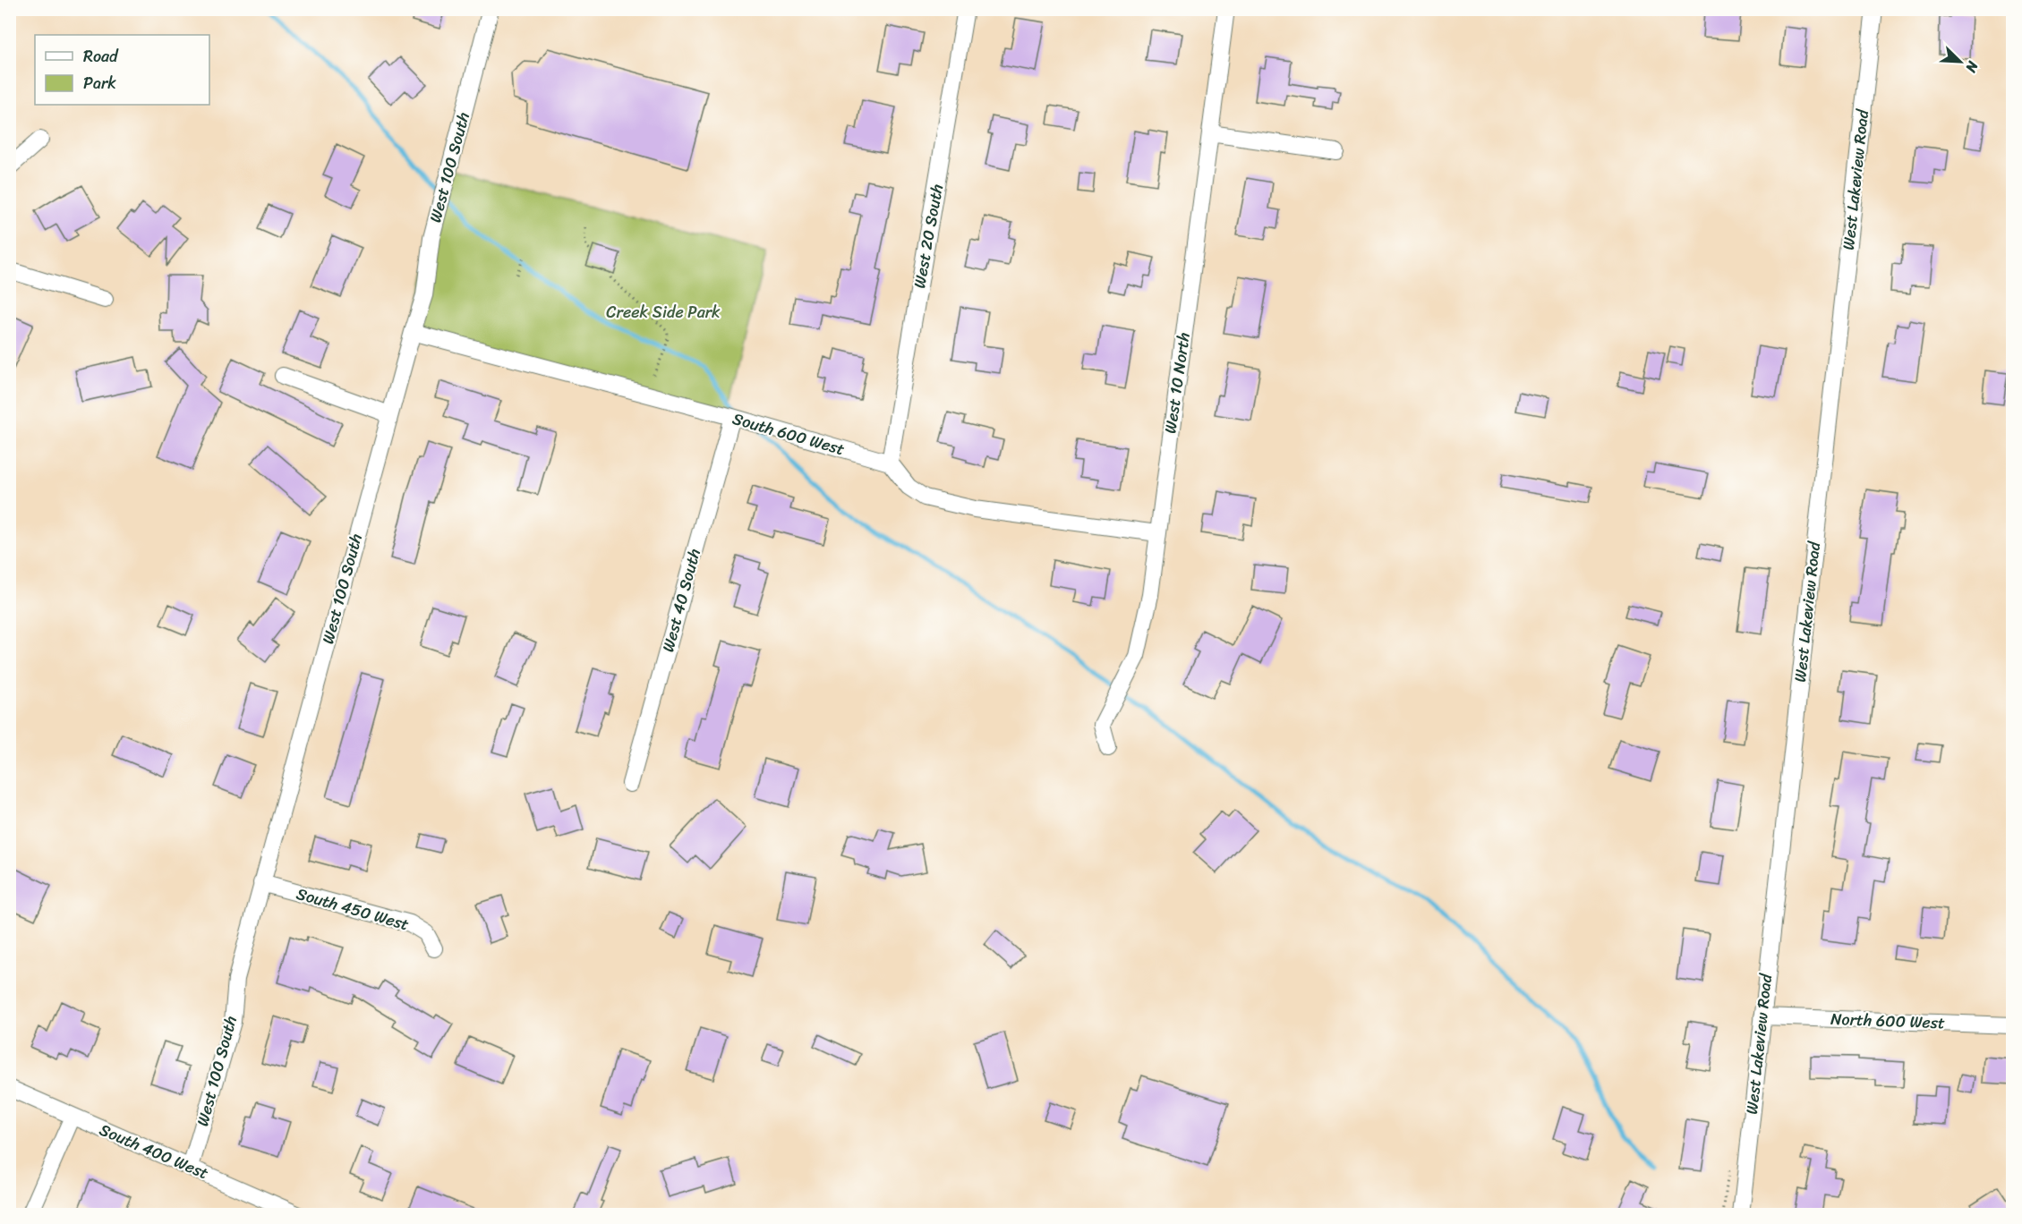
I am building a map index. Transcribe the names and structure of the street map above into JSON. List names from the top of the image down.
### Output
{
  "streets": {
    "street": [
      "West 100 South",
      "West Lakeview Road",
      "West 20 South",
      "West 10 North",
      "South 600 West",
      "West 40 South",
      "South 450 West",
      "North 600 West",
      "South 400 West"
    ]
  },
  "crossings": [
    ["West 100 South", "South 600 West"],
    ["West 100 South", "South 450 West"],
    ["West 100 South", "South 400 West"],
    ["West Lakeview Road", "North 600 West"],
    ["West 20 South", "South 600 West"],
    ["South 600 West", "West 40 South"]
  ],
  "parks": ["Creek Side Park"],
  "legend": ["Road", "Park"],
  "north": "bottom right"
}
